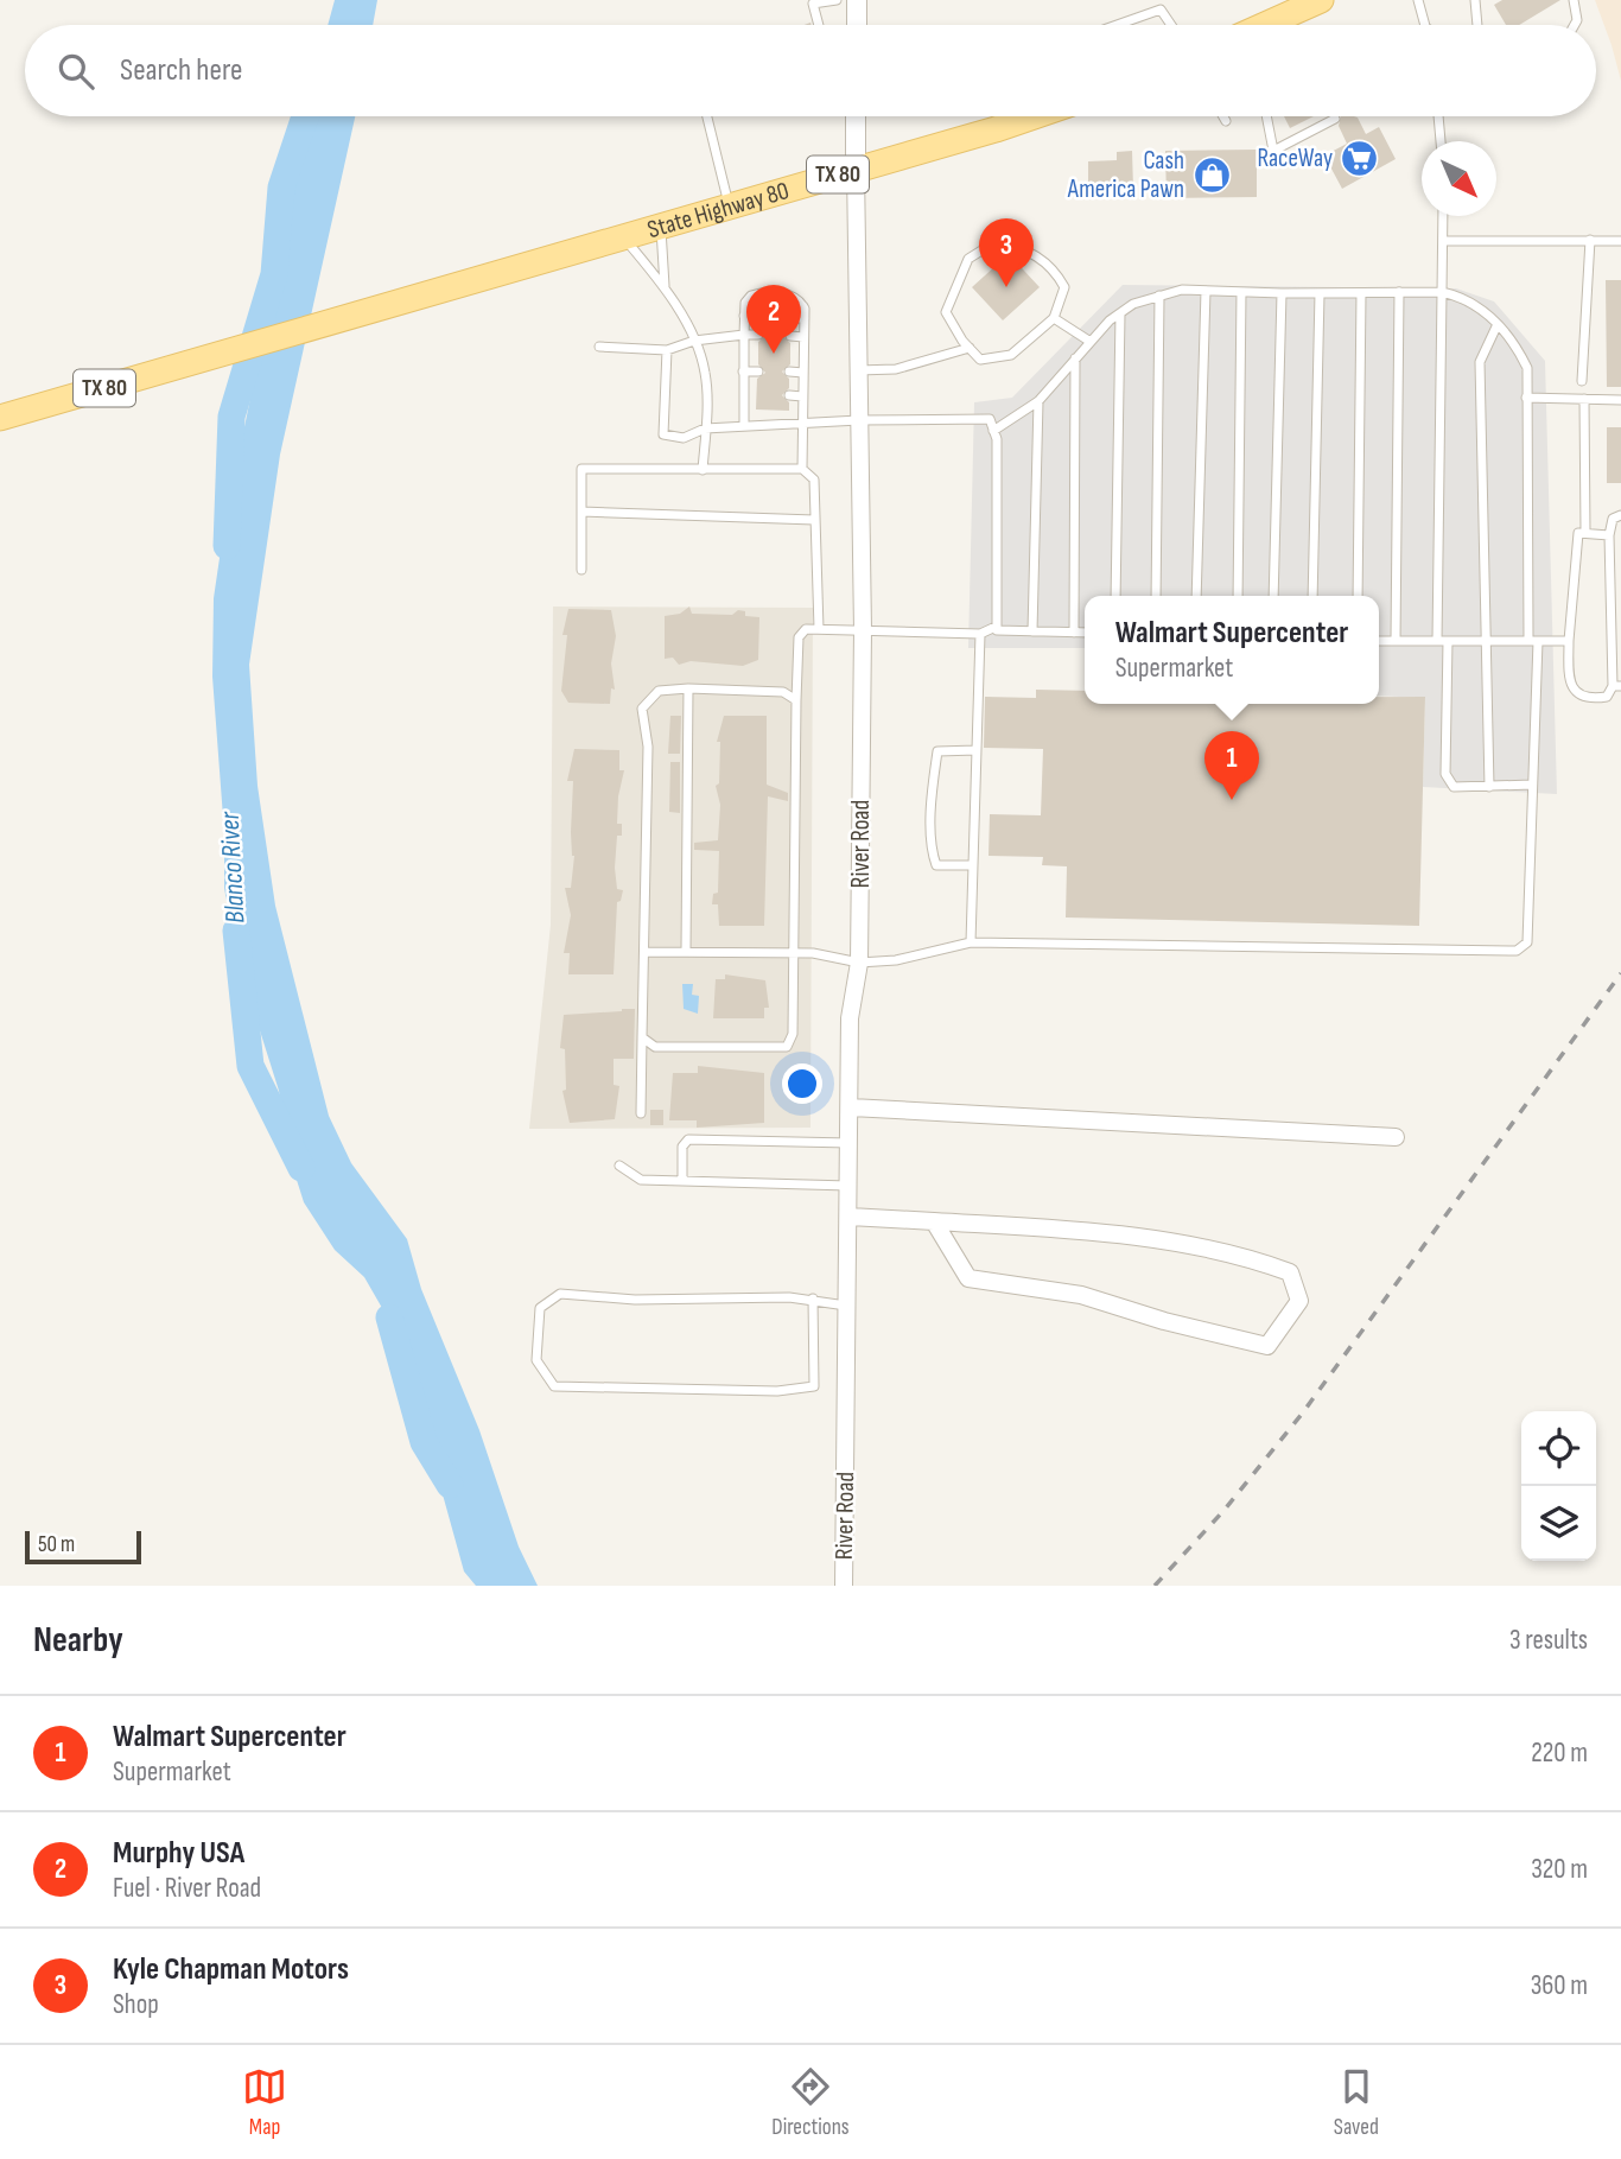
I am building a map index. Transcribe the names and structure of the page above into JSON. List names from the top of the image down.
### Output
{
  "streets": {
    "main road": ["TX 80", "State Highway 80"],
    "street": ["River Road"]
  },
  "crossings": [
    ["TX 80", "State Highway 80"],
    ["State Highway 80", "River Road"]
  ],
  "water": ["Blanco River"],
  "places": {
    "supermarket": ["RaceWay"],
    "shop": ["Cash America Pawn"]
  },
  "scale_bar": "50 m",
  "north": "bottom right",
  "page": {
    "search": "Search here",
    "pins": ["3", "2", "1"],
    "popup": ["Walmart Supercenter", "Supermarket"],
    "scale": "50 m",
    "heading": ["Nearby", "3 results"],
    "list": [
      {
        "mark": "1",
        "name": "Walmart Supercenter",
        "note": "Supermarket",
        "value": "220 m"
      },
      {
        "mark": "2",
        "name": "Murphy USA",
        "note": "Fuel · River Road",
        "value": "320 m"
      },
      {
        "mark": "3",
        "name": "Kyle Chapman Motors",
        "note": "Shop",
        "value": "360 m"
      }
    ],
    "nav": ["Map", "Directions", "Saved"]
  }
}
